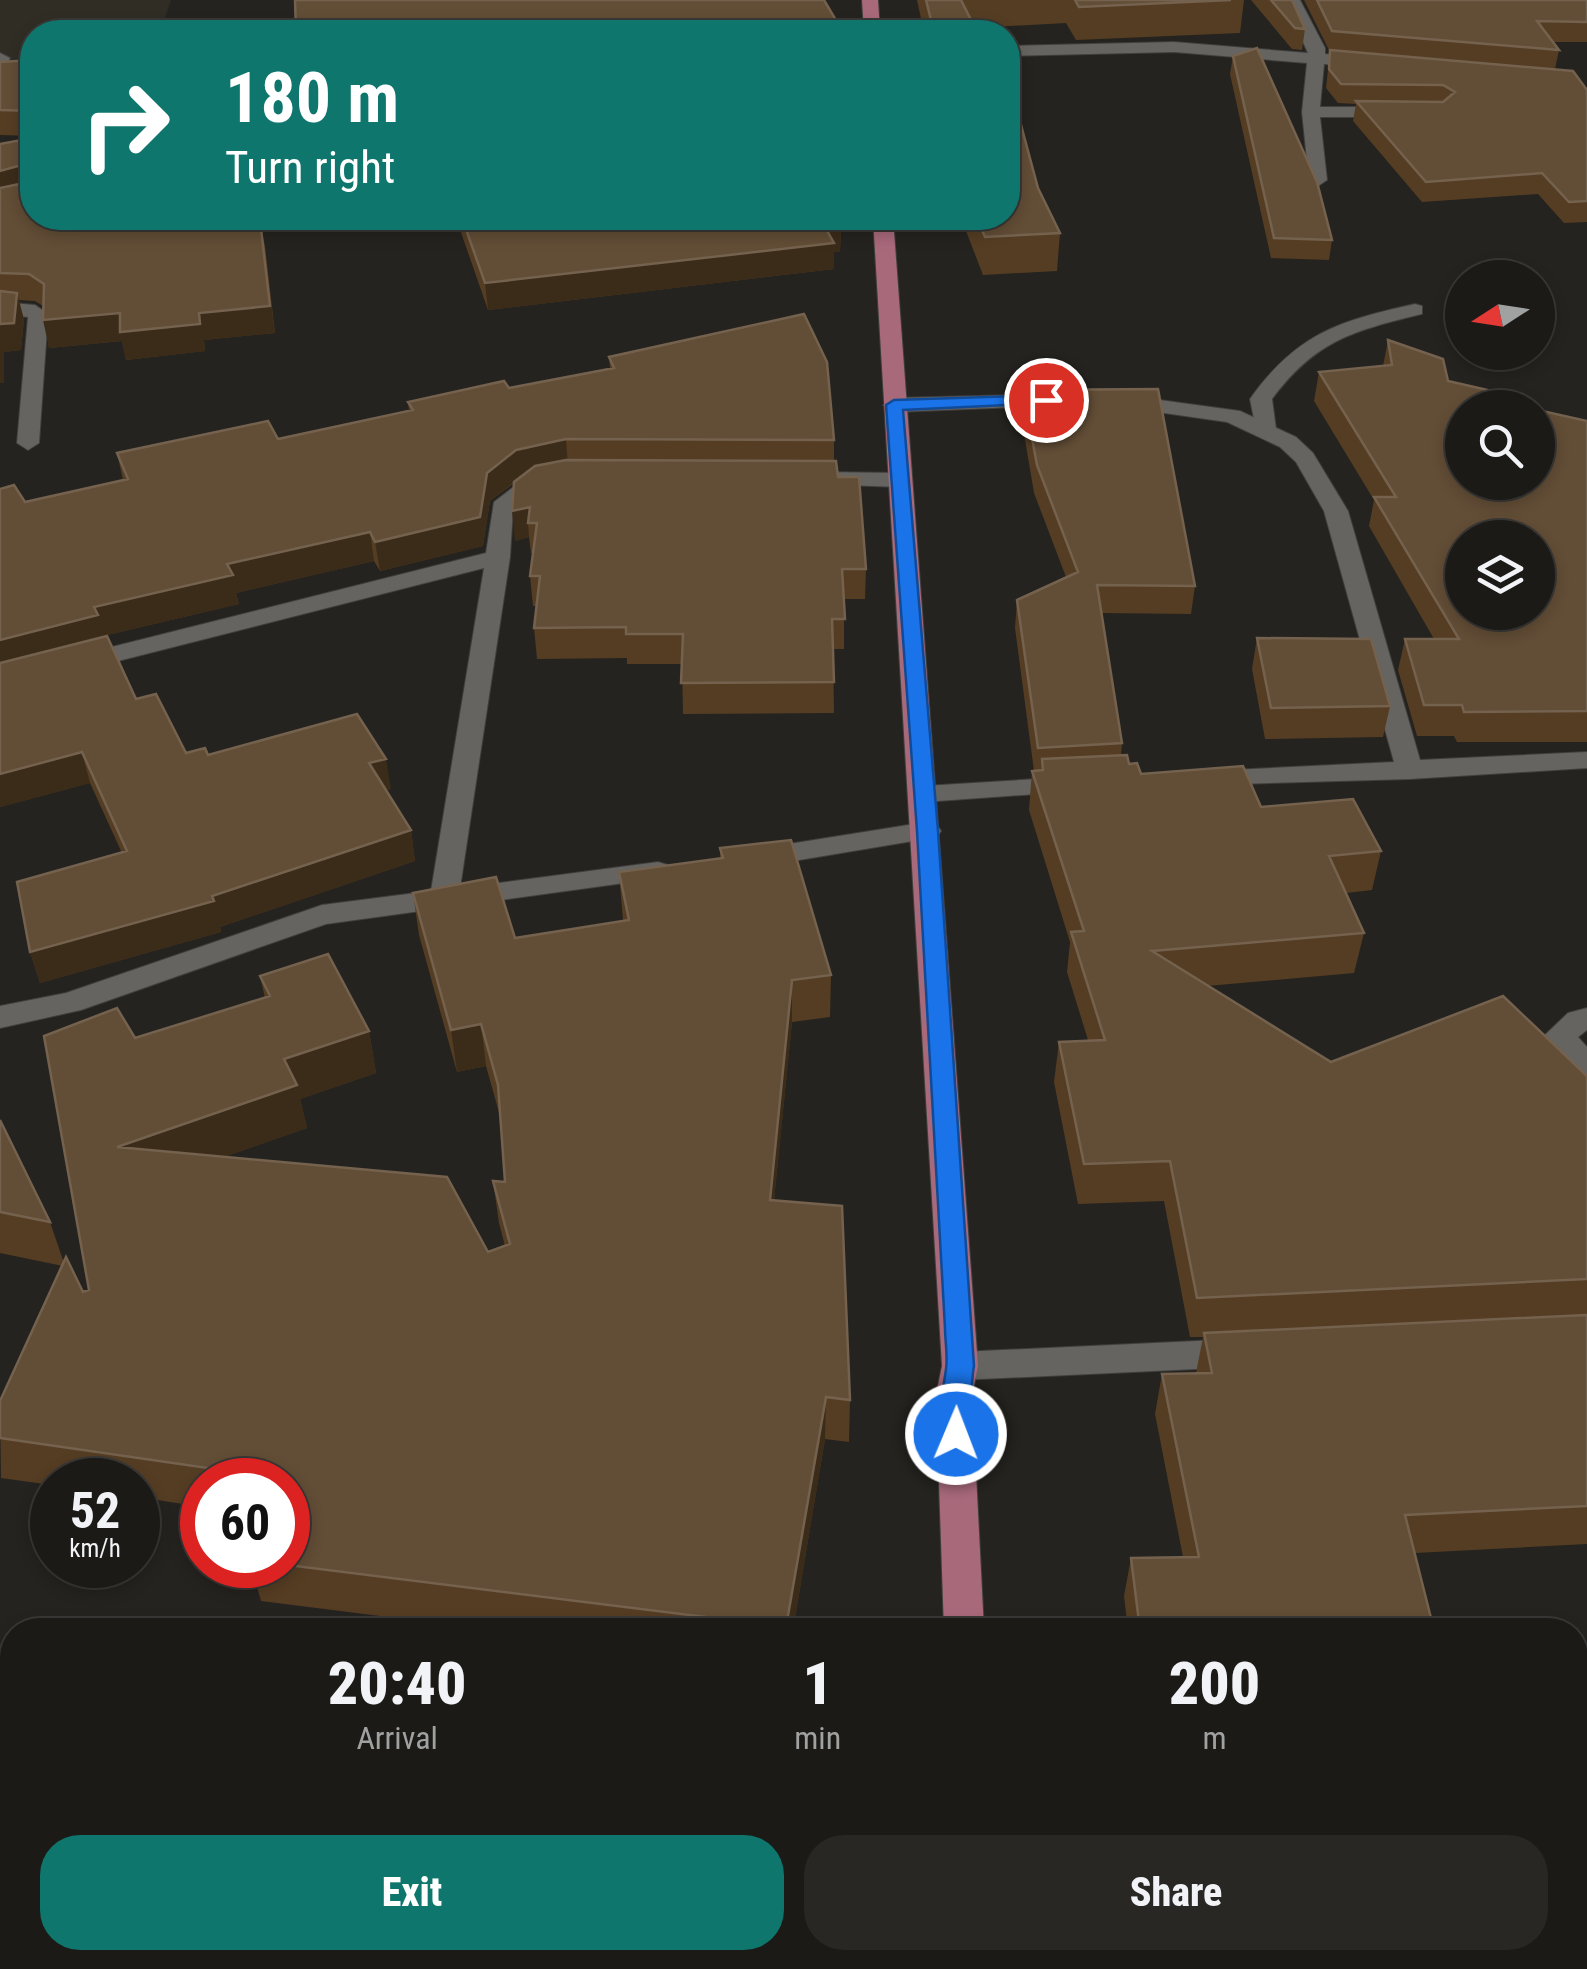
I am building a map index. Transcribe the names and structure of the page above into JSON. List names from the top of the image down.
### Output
{
  "north": "left",
  "page": {
    "turn": ["180 m", "Turn right"],
    "speed": "52 km/h",
    "limit": "60",
    "eta": [
      "20:40",
      "Arrival",
      "1",
      "min",
      "200",
      "m"
    ],
    "buttons": ["Exit", "Share"]
  }
}
